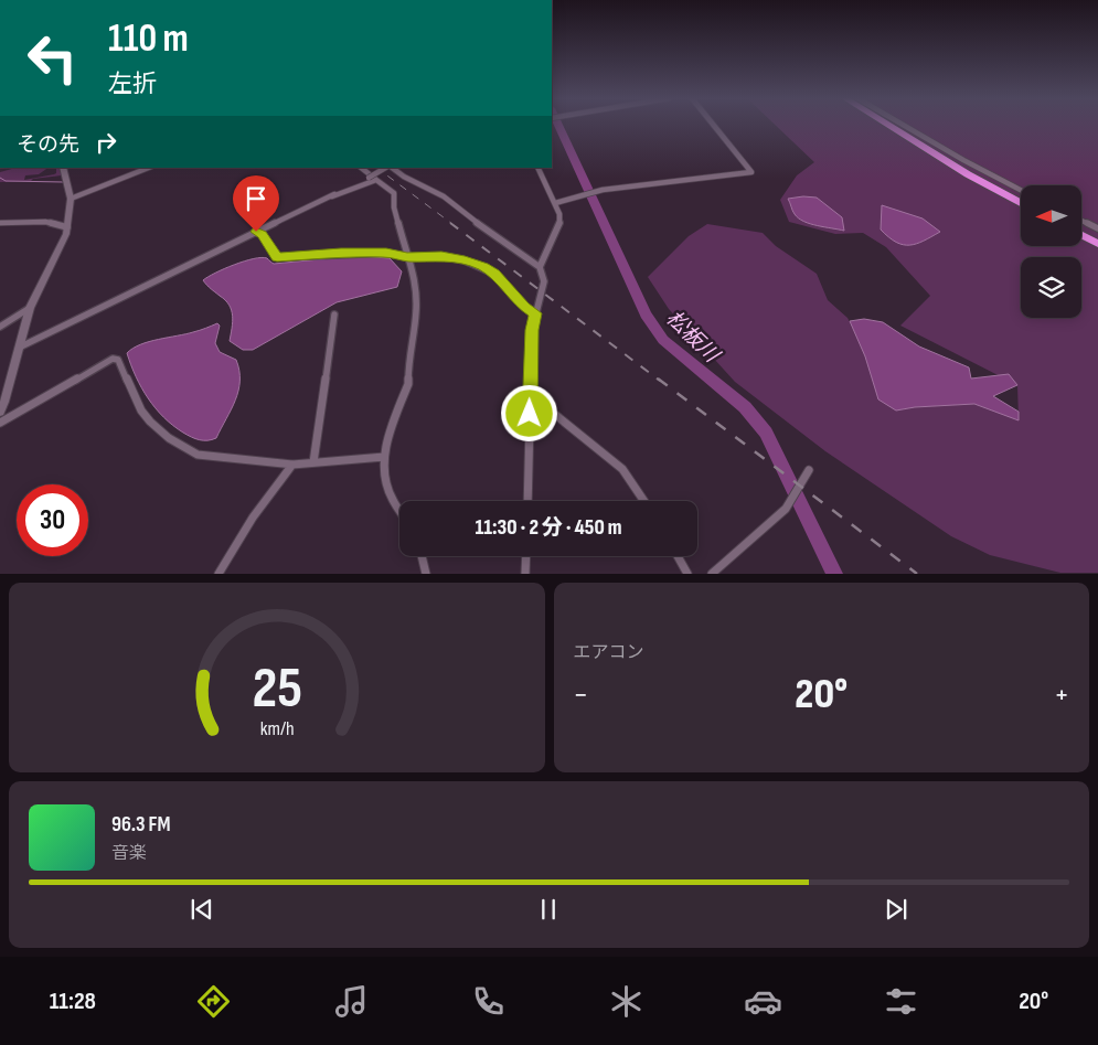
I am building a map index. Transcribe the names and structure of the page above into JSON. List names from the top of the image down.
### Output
{
  "water": ["松板川"],
  "north": "left",
  "page": {
    "turn": ["110 m", "左折"],
    "then": "その先",
    "limit": "30",
    "trip": "11:30 · 2 分 · 450 m",
    "tile": "エアコン",
    "heat": ["−", "20°", "+"],
    "song": ["96.3 FM", "音楽"],
    "tabs": ["11:28", "20°"],
    "gauge": ["25", "km/h"]
  }
}
